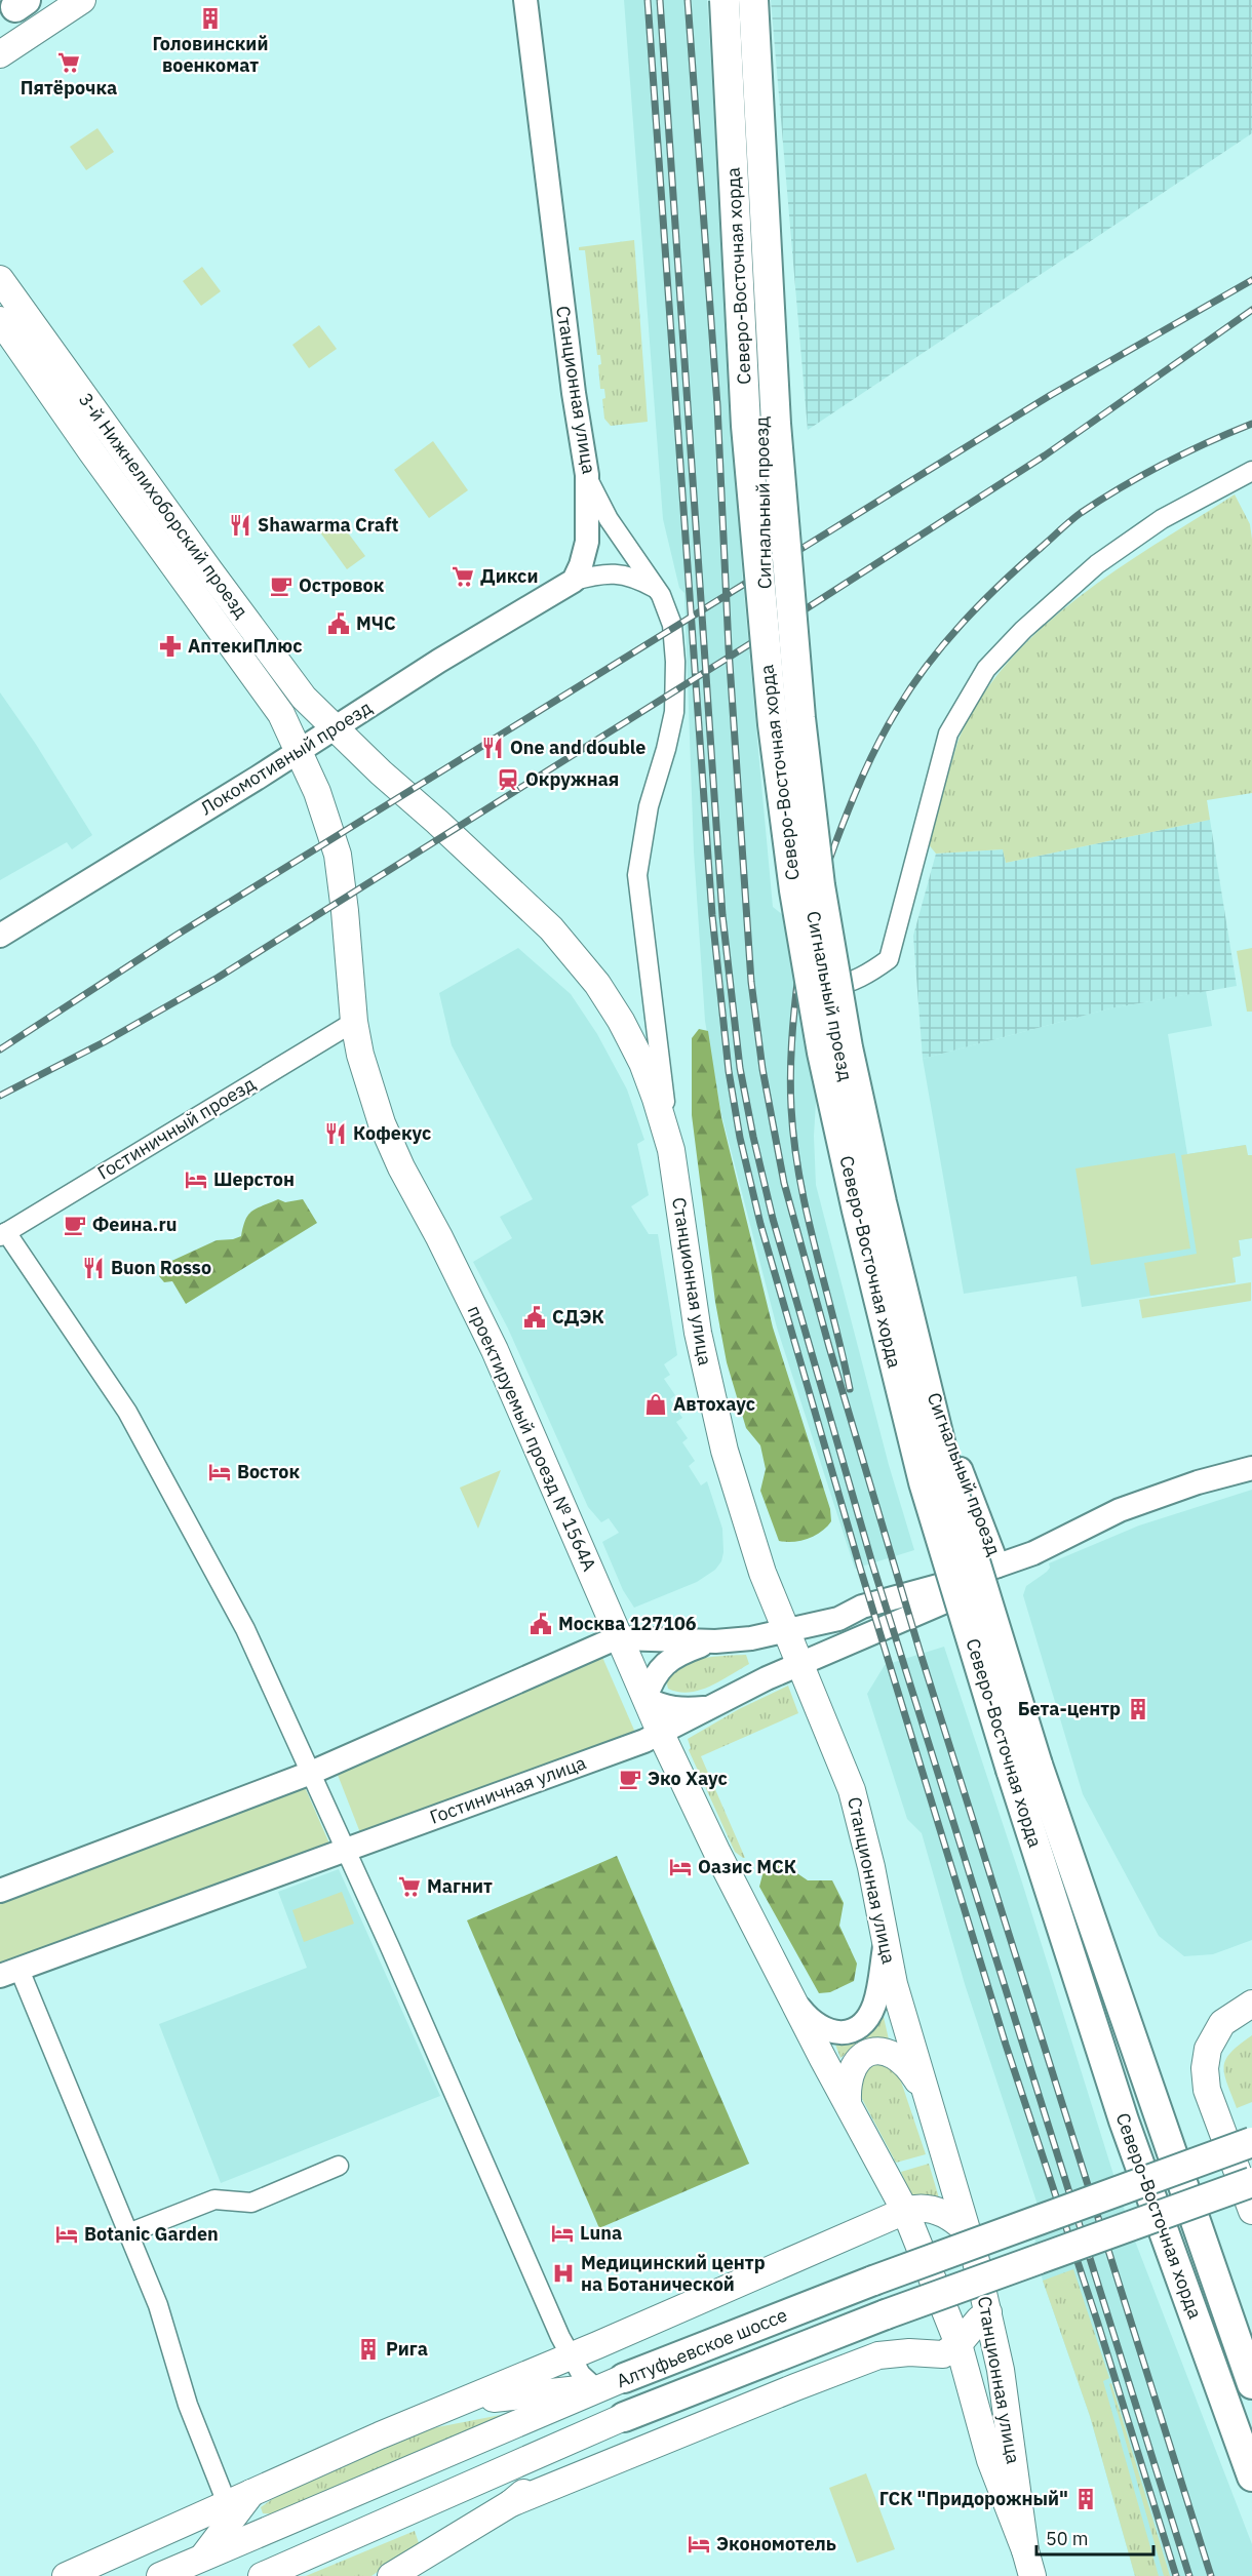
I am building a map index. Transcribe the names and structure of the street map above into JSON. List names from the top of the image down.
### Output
{
  "streets": {
    "main road": [
      "Северо-Восточная хорда",
      "Станционная улица",
      "3-й Нижнелихоборский проезд",
      "проектируемый проезд № 1564А",
      "Алтуфьевское шоссе"
    ],
    "street": [
      "Сигнальный проезд",
      "Локомотивный проезд",
      "Гостиничный проезд",
      "Гостиничная улица"
    ]
  },
  "crossings": [
    ["Станционная улица", "3-й Нижнелихоборский проезд"],
    ["Станционная улица", "Локомотивный проезд"],
    ["Станционная улица", "проектируемый проезд № 1564А"],
    ["Станционная улица", "Гостиничная улица"],
    ["Сигнальный проезд", "Гостиничная улица"],
    ["3-й Нижнелихоборский проезд", "Локомотивный проезд"],
    ["3-й Нижнелихоборский проезд", "Гостиничный проезд"],
    ["3-й Нижнелихоборский проезд", "проектируемый проезд № 1564А"],
    ["Гостиничный проезд", "проектируемый проезд № 1564А"],
    ["проектируемый проезд № 1564А", "Гостиничная улица"]
  ],
  "places": {
    "building": [
      "Головинский военкомат",
      "Бета-центр",
      "Рига",
      "ГСК \"Придорожный\""
    ],
    "supermarket": ["Пятёрочка", "Дикси", "Магнит"],
    "restaurant": [
      "Shawarma Craft",
      "One and double",
      "Кофекус",
      "Buon Rosso"
    ],
    "cafe": ["Островок", "Феина.ru", "Эко Хаус"],
    "public building": ["МЧС", "СДЭК", "Москва 127106"],
    "pharmacy": ["АптекиПлюс"],
    "station": ["Окружная"],
    "hotel": [
      "Шерстон",
      "Восток",
      "Оазис МСК",
      "Luna",
      "Botanic Garden",
      "Экономотель"
    ],
    "shop": ["Автохаус"],
    "hospital": ["Медицинский центр на Ботанической"]
  },
  "scale_bar": "50 m"
}
